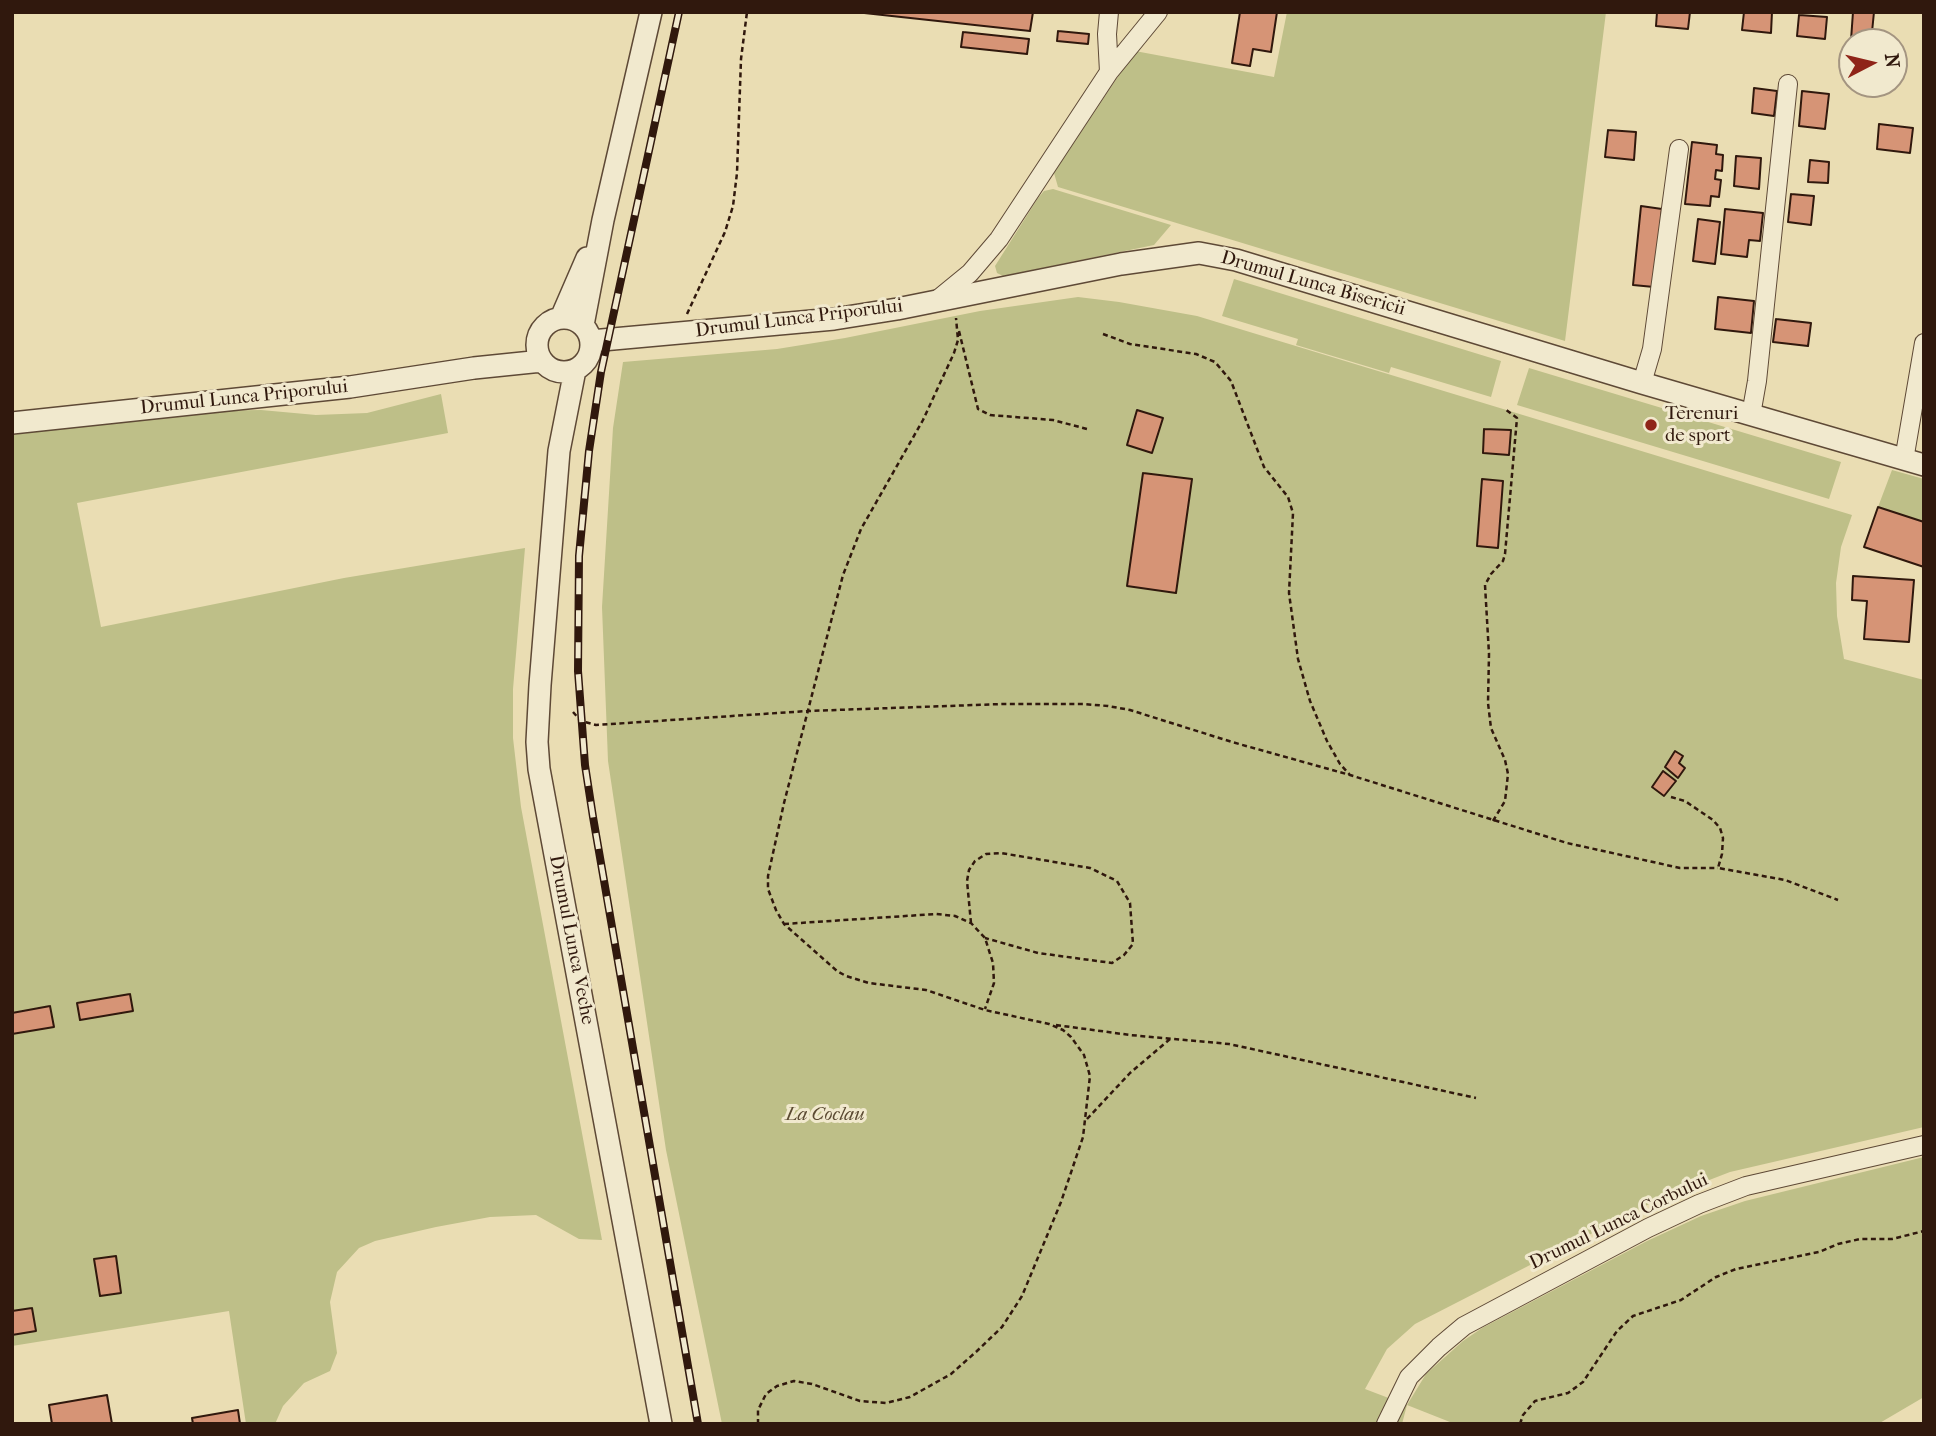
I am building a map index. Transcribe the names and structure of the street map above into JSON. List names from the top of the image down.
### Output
{
  "streets": {
    "street": [
      "Drumul Lunca Bisericii",
      "Drumul Lunca Priporului",
      "Drumul Lunca Veche",
      "Drumul Lunca Corbului"
    ]
  },
  "crossings": [
    ["Drumul Lunca Bisericii", "Drumul Lunca Priporului"],
    ["Drumul Lunca Priporului", "Drumul Lunca Veche"]
  ],
  "parks": ["La Coclau"],
  "places": ["Terenuri de sport"],
  "north": "right"
}
